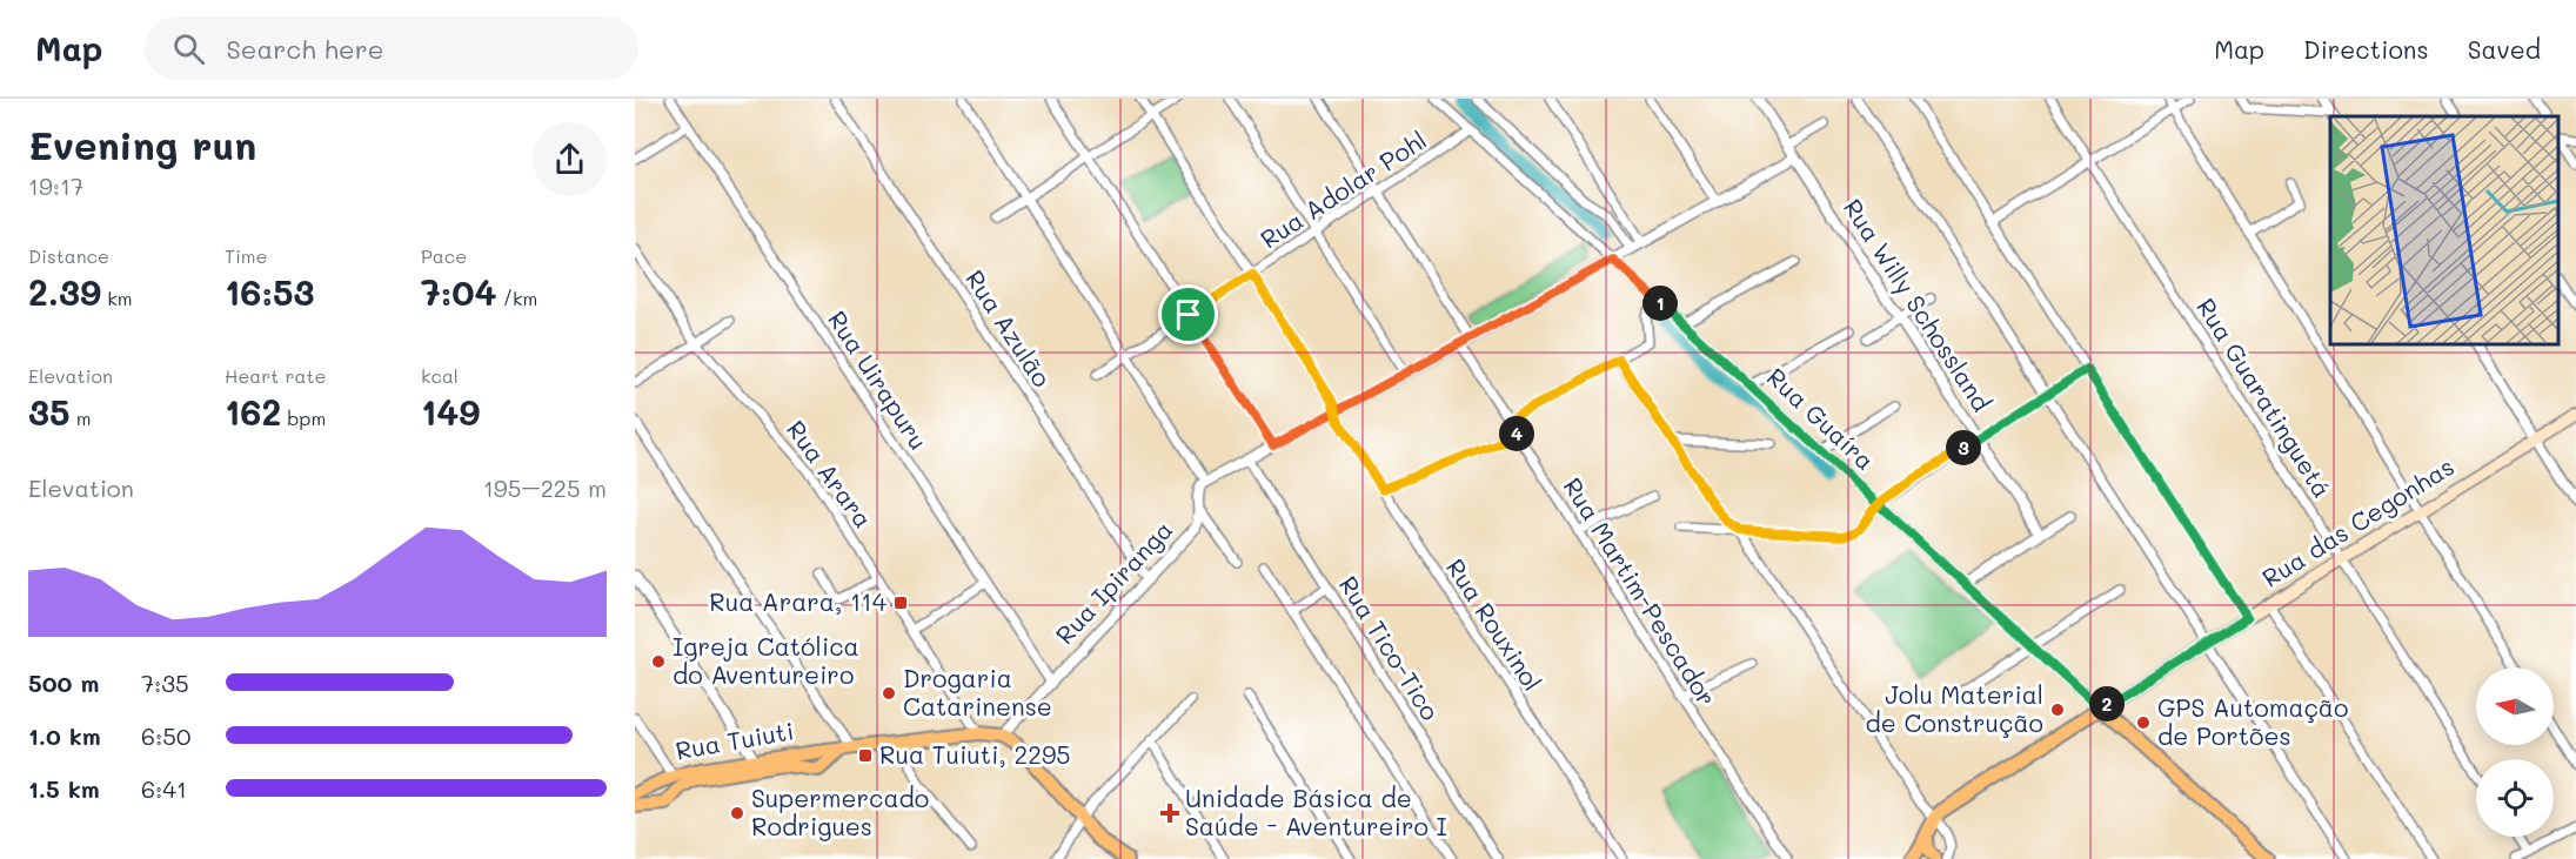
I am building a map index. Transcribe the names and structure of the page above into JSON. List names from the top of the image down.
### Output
{
  "streets": {
    "main road": ["Rua Guaíra", "Rua das Cegonhas", "Rua Tuiuti"],
    "street": [
      "Rua Adolar Pohl",
      "Rua Willy Schossland",
      "Rua Azulão",
      "Rua Uirapuru",
      "Rua Guaratinguetá",
      "Rua Arara",
      "Rua Ipiranga",
      "Rua Martim-Pescador",
      "Rua Rouxinol",
      "Rua Tico-Tico"
    ]
  },
  "crossings": [
    ["Rua Adolar Pohl", "Rua Guaíra"],
    ["Rua Adolar Pohl", "Rua Rouxinol"],
    ["Rua Azulão", "Rua Ipiranga"],
    ["Rua Uirapuru", "Rua Ipiranga"],
    ["Rua Guaratinguetá", "Rua das Cegonhas"],
    ["Rua Guaíra", "Rua das Cegonhas"],
    ["Rua Arara", "Rua Tuiuti"],
    ["Rua Ipiranga", "Rua Tuiuti"]
  ],
  "places": {
    "transit": ["Rua Arara, 114", "Rua Tuiuti, 2295"],
    "other": [
      "Igreja Católica do Aventureiro",
      "Drogaria Catarinense",
      "Jolu Material de Construção",
      "GPS Automação de Portões",
      "Supermercado Rodrigues"
    ],
    "health": ["Unidade Básica de Saúde - Aventureiro I"]
  },
  "north": "left",
  "page": {
    "header": "Map",
    "search": "Search here",
    "nav": ["Map", "Directions", "Saved"],
    "heading": ["Evening run", "19:17"],
    "stats": [
      ["Distance", "2.39 km"],
      ["Time", "16:53"],
      ["Pace", "7:04 /km"],
      ["Elevation", "35 m"],
      ["Heart rate", "162 bpm"],
      ["kcal", "149"]
    ],
    "pins": [
      "1",
      "4",
      "3",
      "2"
    ],
    "chart": ["Elevation", "195–225 m"],
    "list": [
      {
        "name": "500 m",
        "note": "7:35"
      },
      {
        "name": "1.0 km",
        "note": "6:50"
      },
      {
        "name": "1.5 km",
        "note": "6:41"
      }
    ]
  }
}
